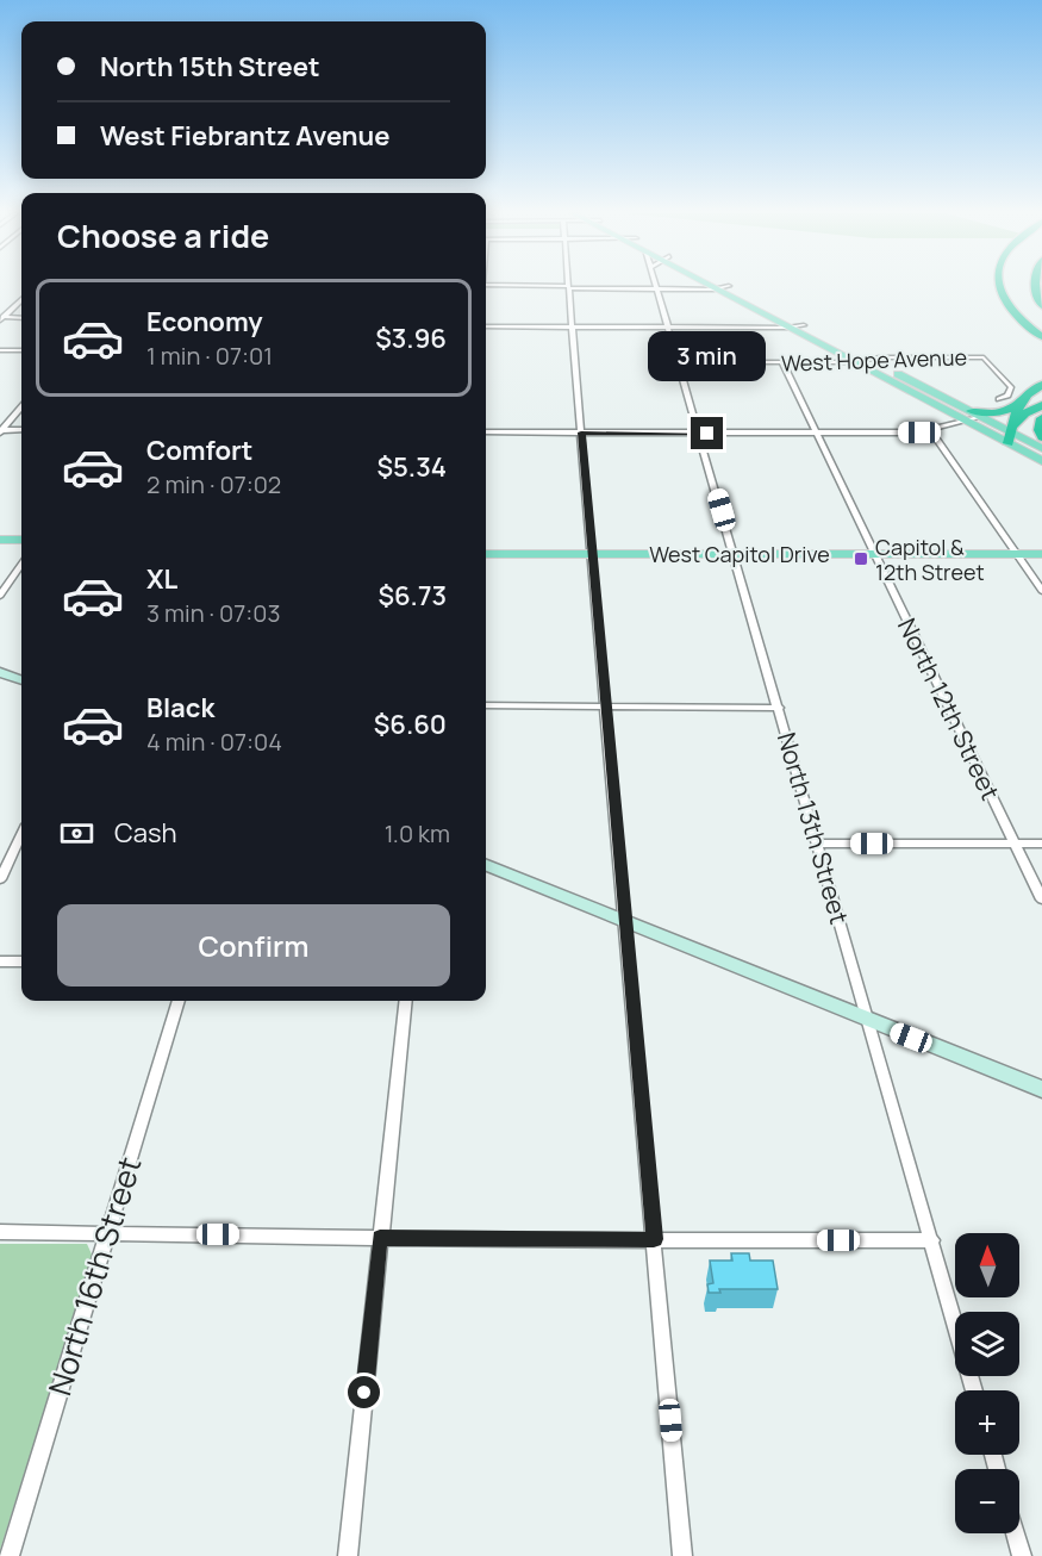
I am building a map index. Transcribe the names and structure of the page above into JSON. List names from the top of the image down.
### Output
{
  "streets": {
    "main road": ["West Capitol Drive"],
    "street": [
      "West Hope Avenue",
      "North 12th Street",
      "North 13th Street",
      "North 16th Street"
    ]
  },
  "crossings": [
    ["West Hope Avenue", "North 12th Street"],
    ["West Hope Avenue", "North 13th Street"],
    ["West Capitol Drive", "North 12th Street"],
    ["West Capitol Drive", "North 13th Street"]
  ],
  "places": {
    "transit": ["Capitol & 12th Street"]
  },
  "north": "top",
  "page": {
    "banner": ["North 15th Street", "West Fiebrantz Avenue"],
    "heading": "Choose a ride",
    "list": [
      {
        "name": "Economy",
        "note": "1 min · 07:01",
        "value": "$3.96"
      },
      {
        "name": "Comfort",
        "note": "2 min · 07:02",
        "value": "$5.34"
      },
      {
        "name": "XL",
        "note": "3 min · 07:03",
        "value": "$6.73"
      },
      {
        "name": "Black",
        "note": "4 min · 07:04",
        "value": "$6.60"
      }
    ],
    "bubble": "3 min",
    "pay": ["Cash", "1.0 km"],
    "buttons": "Confirm",
    "map_buttons": ["+", "−"]
  }
}
